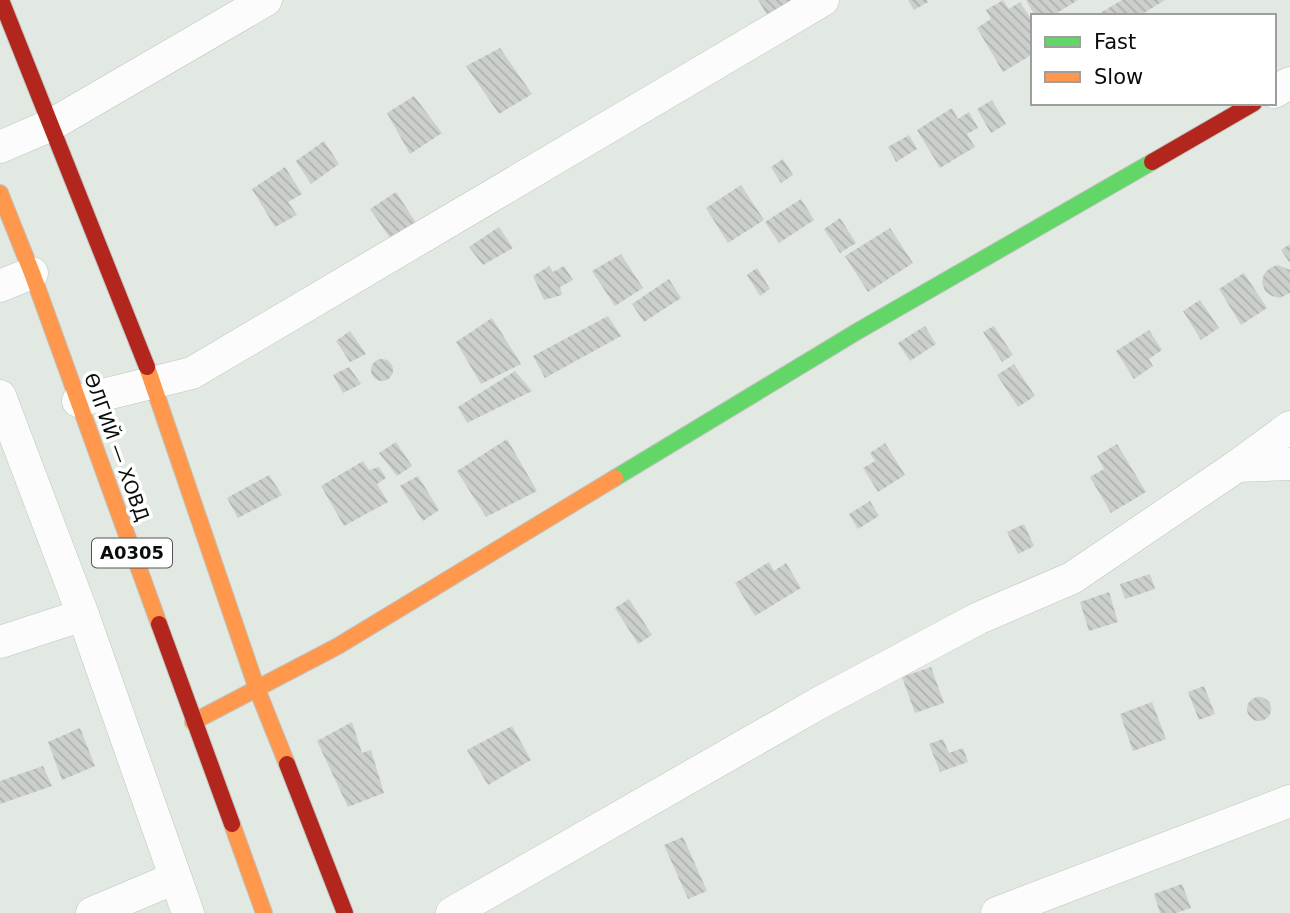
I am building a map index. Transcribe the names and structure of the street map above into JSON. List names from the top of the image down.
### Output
{
  "streets": {
    "main road": ["ӨЛГИЙ — ХОВД", "A0305"]
  },
  "legend": ["Fast", "Slow"]
}
